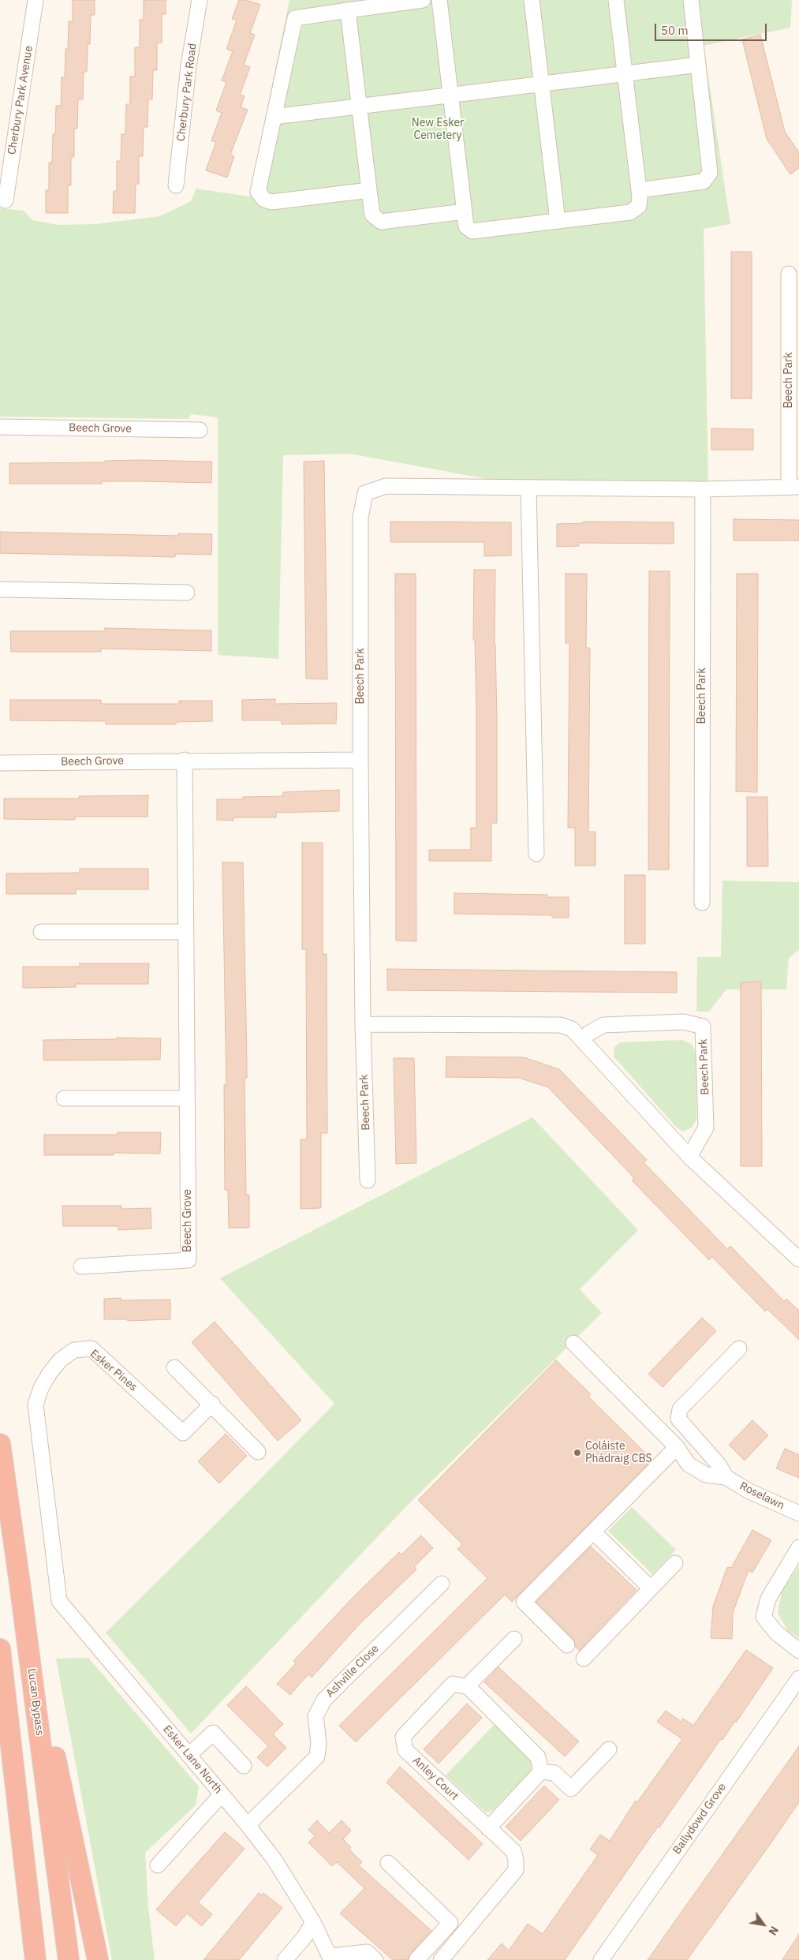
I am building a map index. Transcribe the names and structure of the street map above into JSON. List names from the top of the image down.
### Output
{
  "streets": {
    "highway": ["Lucan Bypass"],
    "street": [
      "Cherbury Park Road",
      "Cherbury Park Avenue",
      "Beech Park",
      "Beech Grove",
      "Esker Pines",
      "Roselawn",
      "Ashville Close",
      "Esker Lane North",
      "Anley Court",
      "Ballydowd Grove"
    ]
  },
  "crossings": [
    ["Beech Park", "Beech Grove"],
    ["Esker Pines", "Esker Lane North"],
    ["Ashville Close", "Esker Lane North"]
  ],
  "parks": ["New Esker Cemetery"],
  "places": ["Coláiste Phádraig CBS"],
  "scale_bar": "50 m",
  "north": "bottom right"
}
